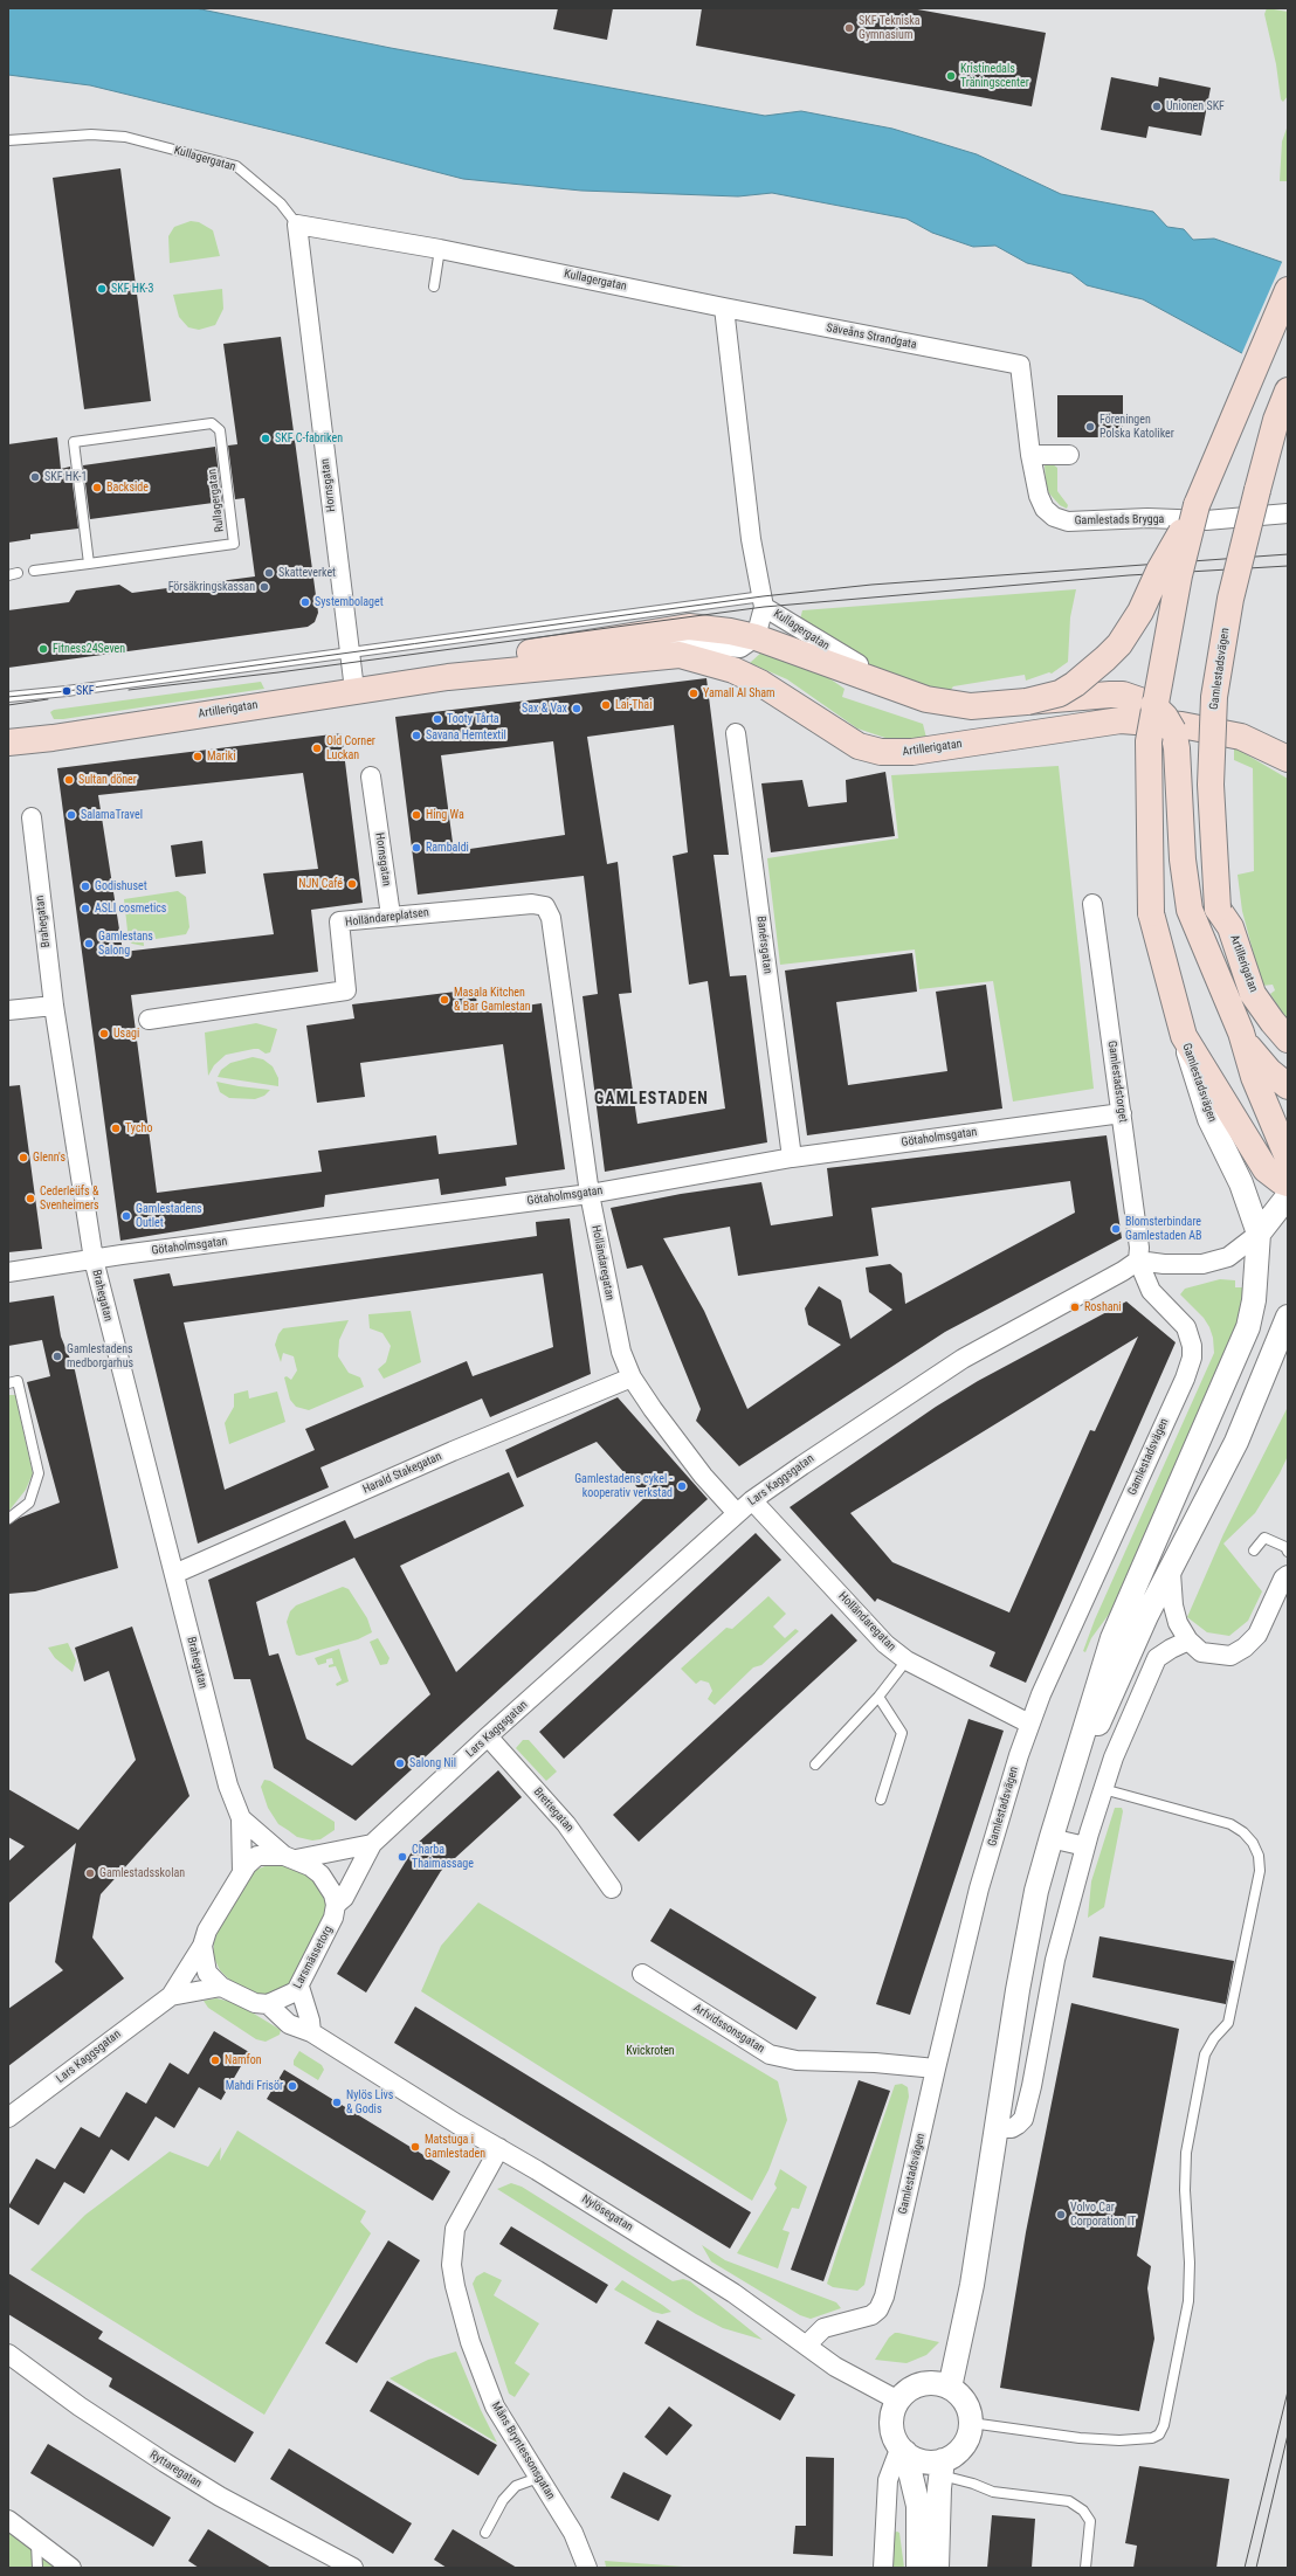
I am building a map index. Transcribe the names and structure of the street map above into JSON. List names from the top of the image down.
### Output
{
  "streets": {
    "main road": ["Gamlestadsvägen", "Artillerigatan"],
    "street": [
      "Kullagergatan",
      "Säveåns Strandgata",
      "Hornsgatan",
      "Gamlestads Brygga",
      "Holländareplatsen",
      "Brahegatan",
      "Banérsgatan",
      "Gamlestadstorget",
      "Götaholmsgatan",
      "Holländaregatan",
      "Harald Stakegatan",
      "Lars Kaggsgatan",
      "Brettegatan",
      "Larsmässetorg",
      "Arfvidssonsgatan",
      "Nylösegatan",
      "Måns Bryntessonsgatan",
      "Ryttaregatan"
    ],
    "lane": ["Rullagergatan"]
  },
  "crossings": [
    ["Kullagergatan", "Säveåns Strandgata"],
    ["Kullagergatan", "Hornsgatan"],
    ["Kullagergatan", "Artillerigatan"],
    ["Säveåns Strandgata", "Gamlestads Brygga"],
    ["Hornsgatan", "Artillerigatan"],
    ["Hornsgatan", "Holländareplatsen"],
    ["Gamlestadsvägen", "Artillerigatan"],
    ["Gamlestadsvägen", "Gamlestadstorget"],
    ["Gamlestadsvägen", "Holländaregatan"],
    ["Gamlestadsvägen", "Lars Kaggsgatan"],
    ["Gamlestadsvägen", "Arfvidssonsgatan"],
    ["Gamlestadsvägen", "Nylösegatan"],
    ["Holländareplatsen", "Holländaregatan"],
    ["Brahegatan", "Götaholmsgatan"],
    ["Brahegatan", "Harald Stakegatan"],
    ["Brahegatan", "Lars Kaggsgatan"],
    ["Brahegatan", "Larsmässetorg"],
    ["Brahegatan", "Nylösegatan"],
    ["Banérsgatan", "Götaholmsgatan"],
    ["Gamlestadstorget", "Götaholmsgatan"],
    ["Gamlestadstorget", "Lars Kaggsgatan"],
    ["Götaholmsgatan", "Holländaregatan"],
    ["Holländaregatan", "Harald Stakegatan"],
    ["Holländaregatan", "Lars Kaggsgatan"],
    ["Lars Kaggsgatan", "Brettegatan"],
    ["Lars Kaggsgatan", "Larsmässetorg"],
    ["Lars Kaggsgatan", "Nylösegatan"],
    ["Larsmässetorg", "Nylösegatan"],
    ["Nylösegatan", "Måns Bryntessonsgatan"]
  ],
  "districts": ["GAMLESTADEN"],
  "parks": ["Kvickroten"],
  "places": [
    "SKF Tekniska Gymnasium",
    "Kristinedals Träningscenter",
    "Unionen SKF",
    "SKF HK-3",
    "Föreningen Polska Katoliker",
    "SKF C-fabriken",
    "SKF HK-1",
    "Backside",
    "Skatteverket",
    "Försäkringskassan",
    "Systembolaget",
    "Fitness24Seven",
    "SKF",
    "Yamall Al Sham",
    "Lai-Thai",
    "Sax & Vax",
    "Tooty Tårta",
    "Savana Hemtextil",
    "Old Corner Luckan",
    "Mariki",
    "Sultan döner",
    "SalamaTravel",
    "Hing Wa",
    "Rambaldi",
    "NJN Café",
    "Godishuset",
    "ASLI cosmetics",
    "Gamlestans Salong",
    "Masala Kitchen & Bar Gamlestan",
    "Usagi",
    "Tycho",
    "Glenn's",
    "Cederleüfs & Svenheimers",
    "Gamlestadens Outlet",
    "Blomsterbindare Gamlestaden AB",
    "Roshani",
    "Gamlestadens medborgarhus",
    "Gamlestadens cykel - kooperativ verkstad",
    "Salong Nil",
    "Charba Thaimassage",
    "Gamlestadsskolan",
    "Namfon",
    "Mahdi Frisör",
    "Nylös Livs & Godis",
    "Matstuga i Gamlestaden",
    "Volvo Car Corporation IT"
  ]
}
